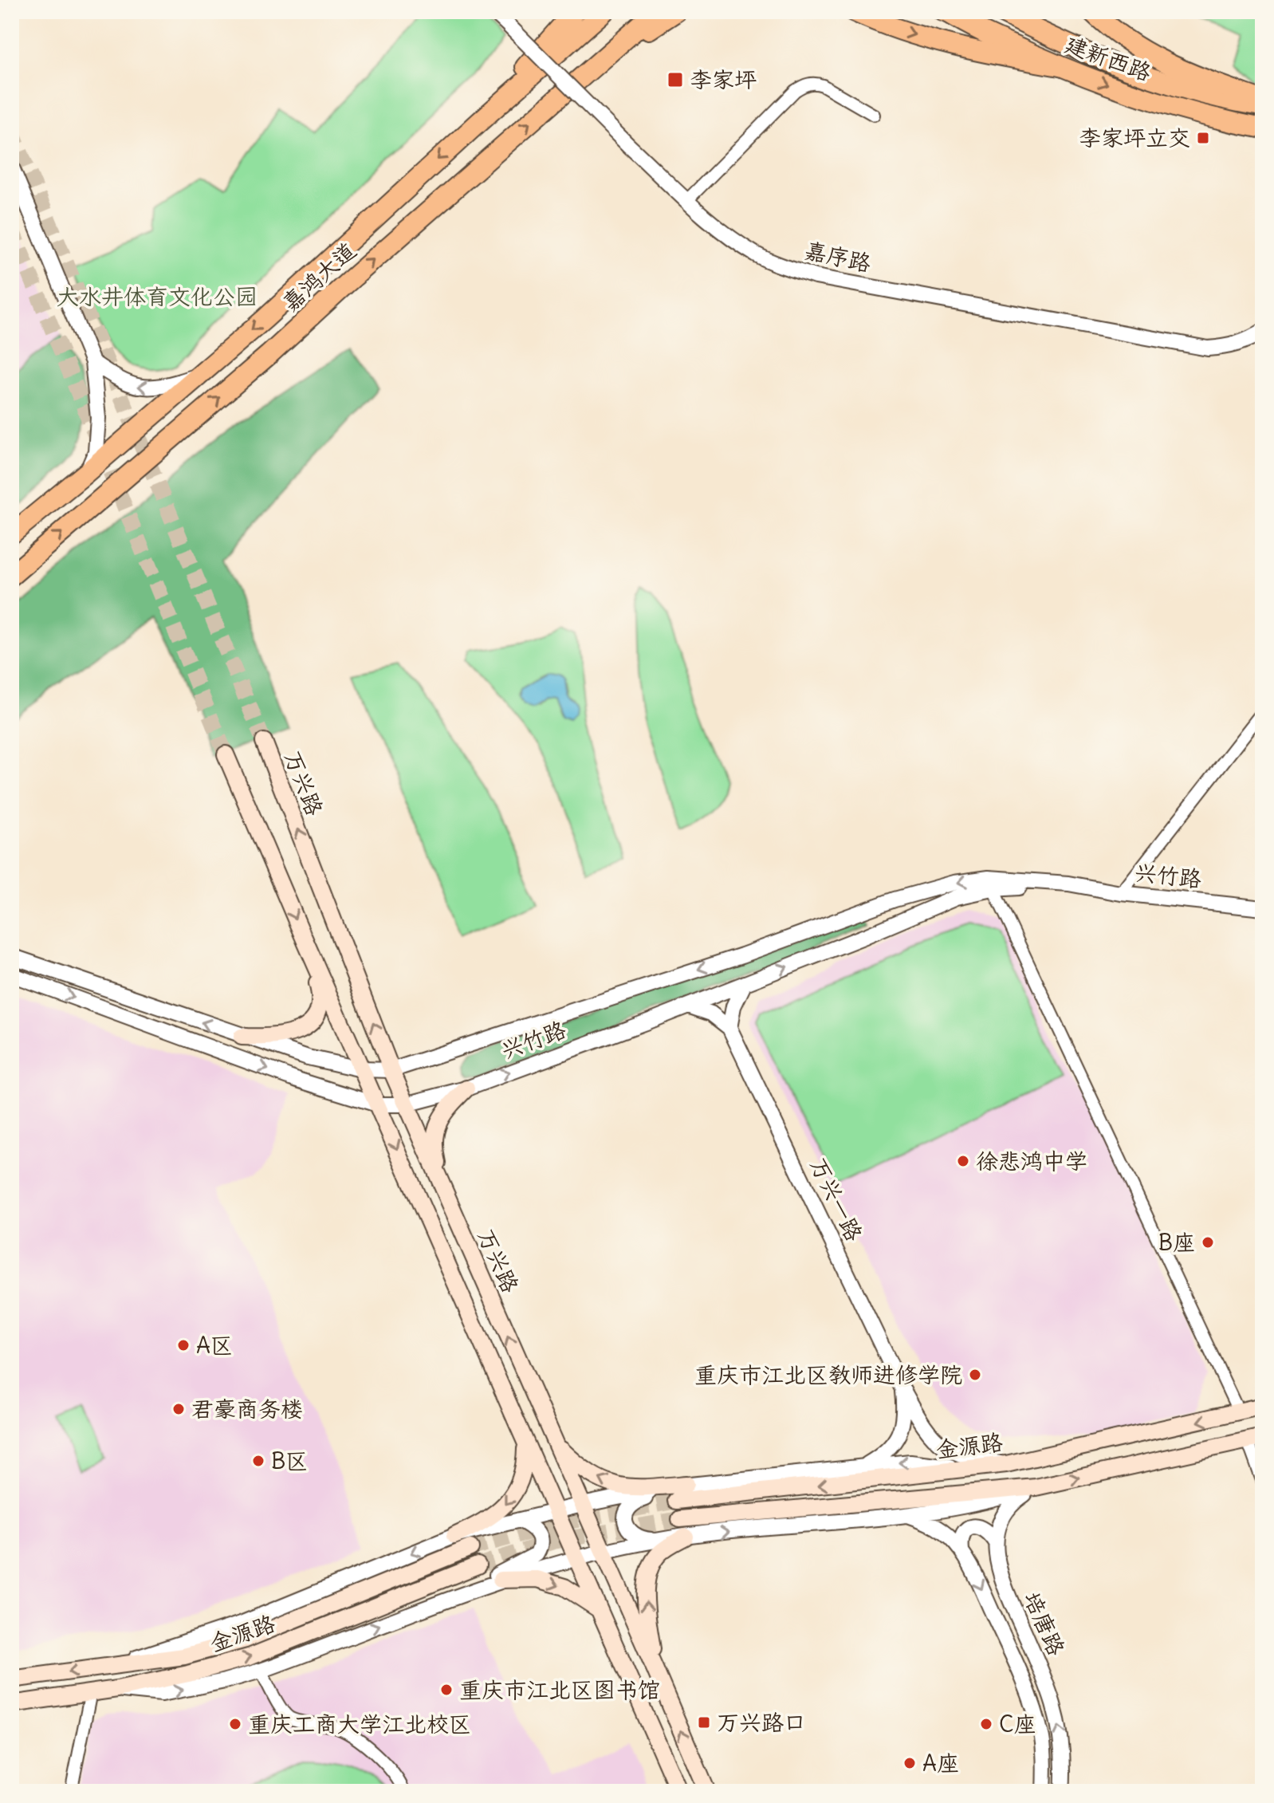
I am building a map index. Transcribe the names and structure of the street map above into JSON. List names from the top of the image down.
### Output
{
  "streets": {
    "main road": [
      "建新西路",
      "嘉鸿大道",
      "万兴路",
      "金源路"
    ],
    "street": [
      "嘉序路",
      "兴竹路",
      "万兴一路",
      "培唐路"
    ]
  },
  "crossings": [
    ["万兴路", "兴竹路"],
    ["万兴一路", "金源路"]
  ],
  "parks": ["大水井体育文化公园"],
  "places": {
    "transit": ["李家坪", "李家坪立交", "万兴路口"],
    "other": [
      "徐悲鸿中学",
      "B座",
      "A区",
      "重庆市江北区教师进修学院",
      "君豪商务楼",
      "B区",
      "重庆市江北区图书馆",
      "重庆工商大学江北校区",
      "C座",
      "A座"
    ]
  }
}
